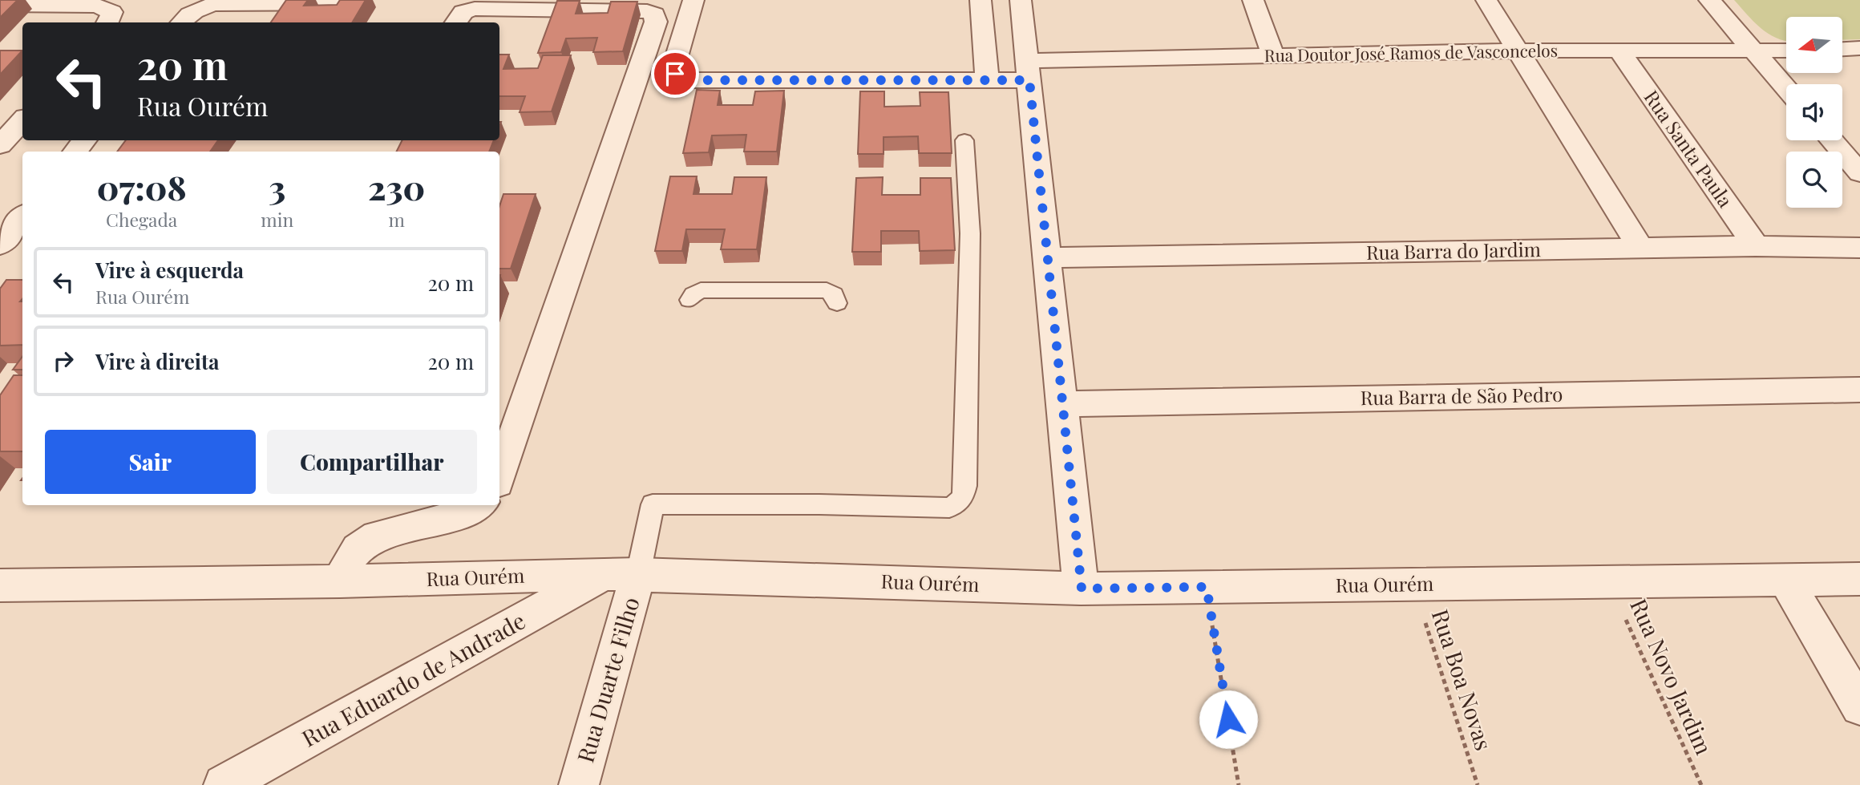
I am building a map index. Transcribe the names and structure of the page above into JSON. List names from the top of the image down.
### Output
{
  "streets": {
    "street": [
      "Rua Doutor José Ramos de Vasconcelos",
      "Rua Santa Paula",
      "Rua Barra do Jardim",
      "Rua Barra de São Pedro",
      "Rua Ourém",
      "Rua Eduardo de Andrade",
      "Rua Duarte Filho"
    ],
    "path": ["Rua Novo Jardim", "Rua Boa Novas"]
  },
  "crossings": [
    ["Rua Doutor José Ramos de Vasconcelos", "Rua Santa Paula"],
    ["Rua Santa Paula", "Rua Barra do Jardim"],
    ["Rua Ourém", "Rua Novo Jardim"],
    ["Rua Ourém", "Rua Eduardo de Andrade"],
    ["Rua Ourém", "Rua Duarte Filho"],
    ["Rua Ourém", "Rua Boa Novas"],
    ["Rua Eduardo de Andrade", "Rua Duarte Filho"]
  ],
  "north": "left",
  "page": {
    "turn": ["20 m", "Rua Ourém"],
    "eta": [
      "07:08",
      "Chegada",
      "3",
      "min",
      "230",
      "m"
    ],
    "list": [
      {
        "name": "Vire à esquerda",
        "note": "Rua Ourém",
        "value": "20 m"
      },
      {
        "name": "Vire à direita",
        "value": "20 m"
      }
    ],
    "buttons": ["Sair", "Compartilhar"]
  }
}
